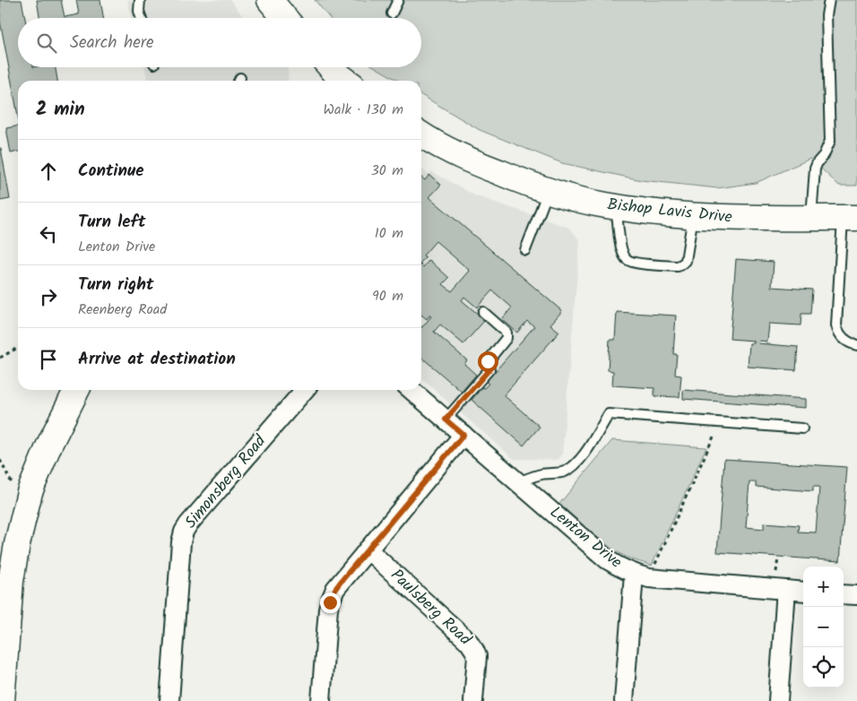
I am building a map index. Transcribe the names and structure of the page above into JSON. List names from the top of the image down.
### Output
{
  "streets": {
    "street": [
      "Bishop Lavis Drive",
      "Simonsberg Road",
      "Lenton Drive",
      "Paulsberg Road"
    ]
  },
  "page": {
    "search": "Search here",
    "heading": ["2 min", "Walk · 130 m"],
    "list": [
      ["Continue", "30 m"],
      ["Turn left", "Lenton Drive", "10 m"],
      ["Turn right", "Reenberg Road", "90 m"],
      "Arrive at destination"
    ],
    "map_buttons": ["+", "−"]
  }
}
